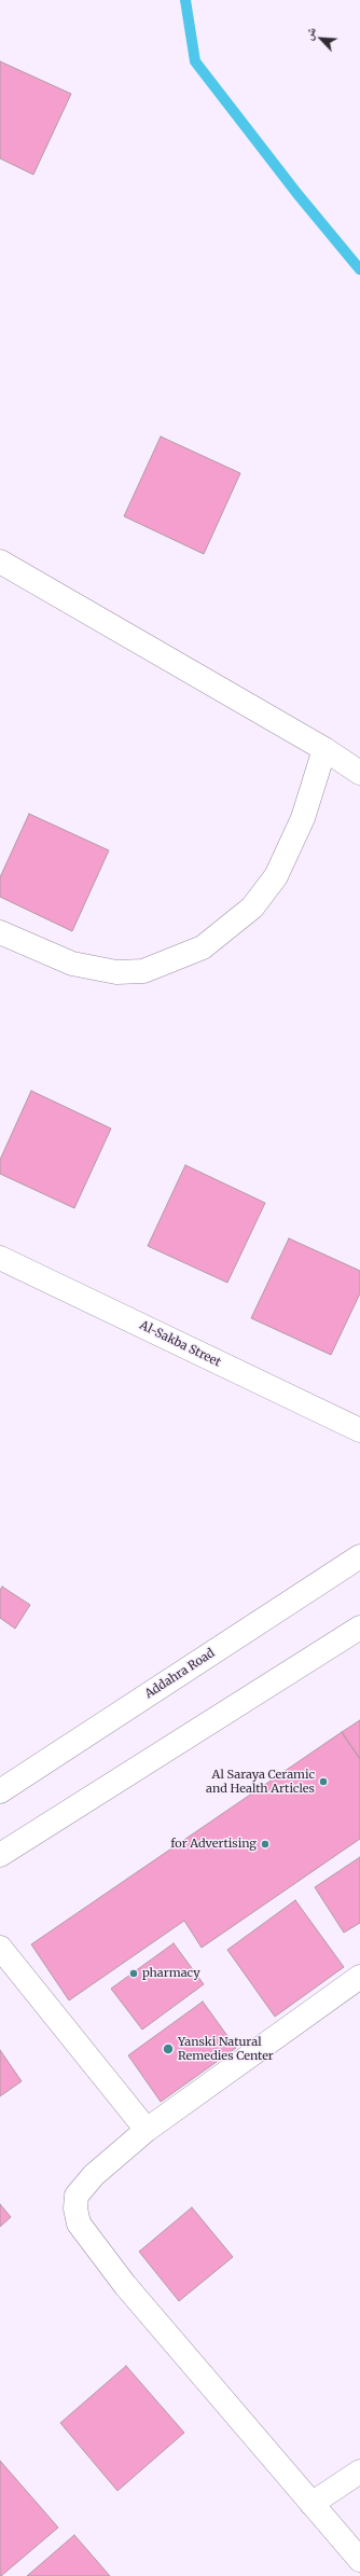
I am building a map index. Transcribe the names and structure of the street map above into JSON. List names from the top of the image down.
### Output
{
  "streets": {
    "street": ["Al-Sakba Street", "Addahra Road"]
  },
  "places": [
    "Al Saraya Ceramic and Health Articles",
    "for Advertising",
    "pharmacy",
    "Yanski Natural Remedies Center"
  ],
  "north": "top left"
}
